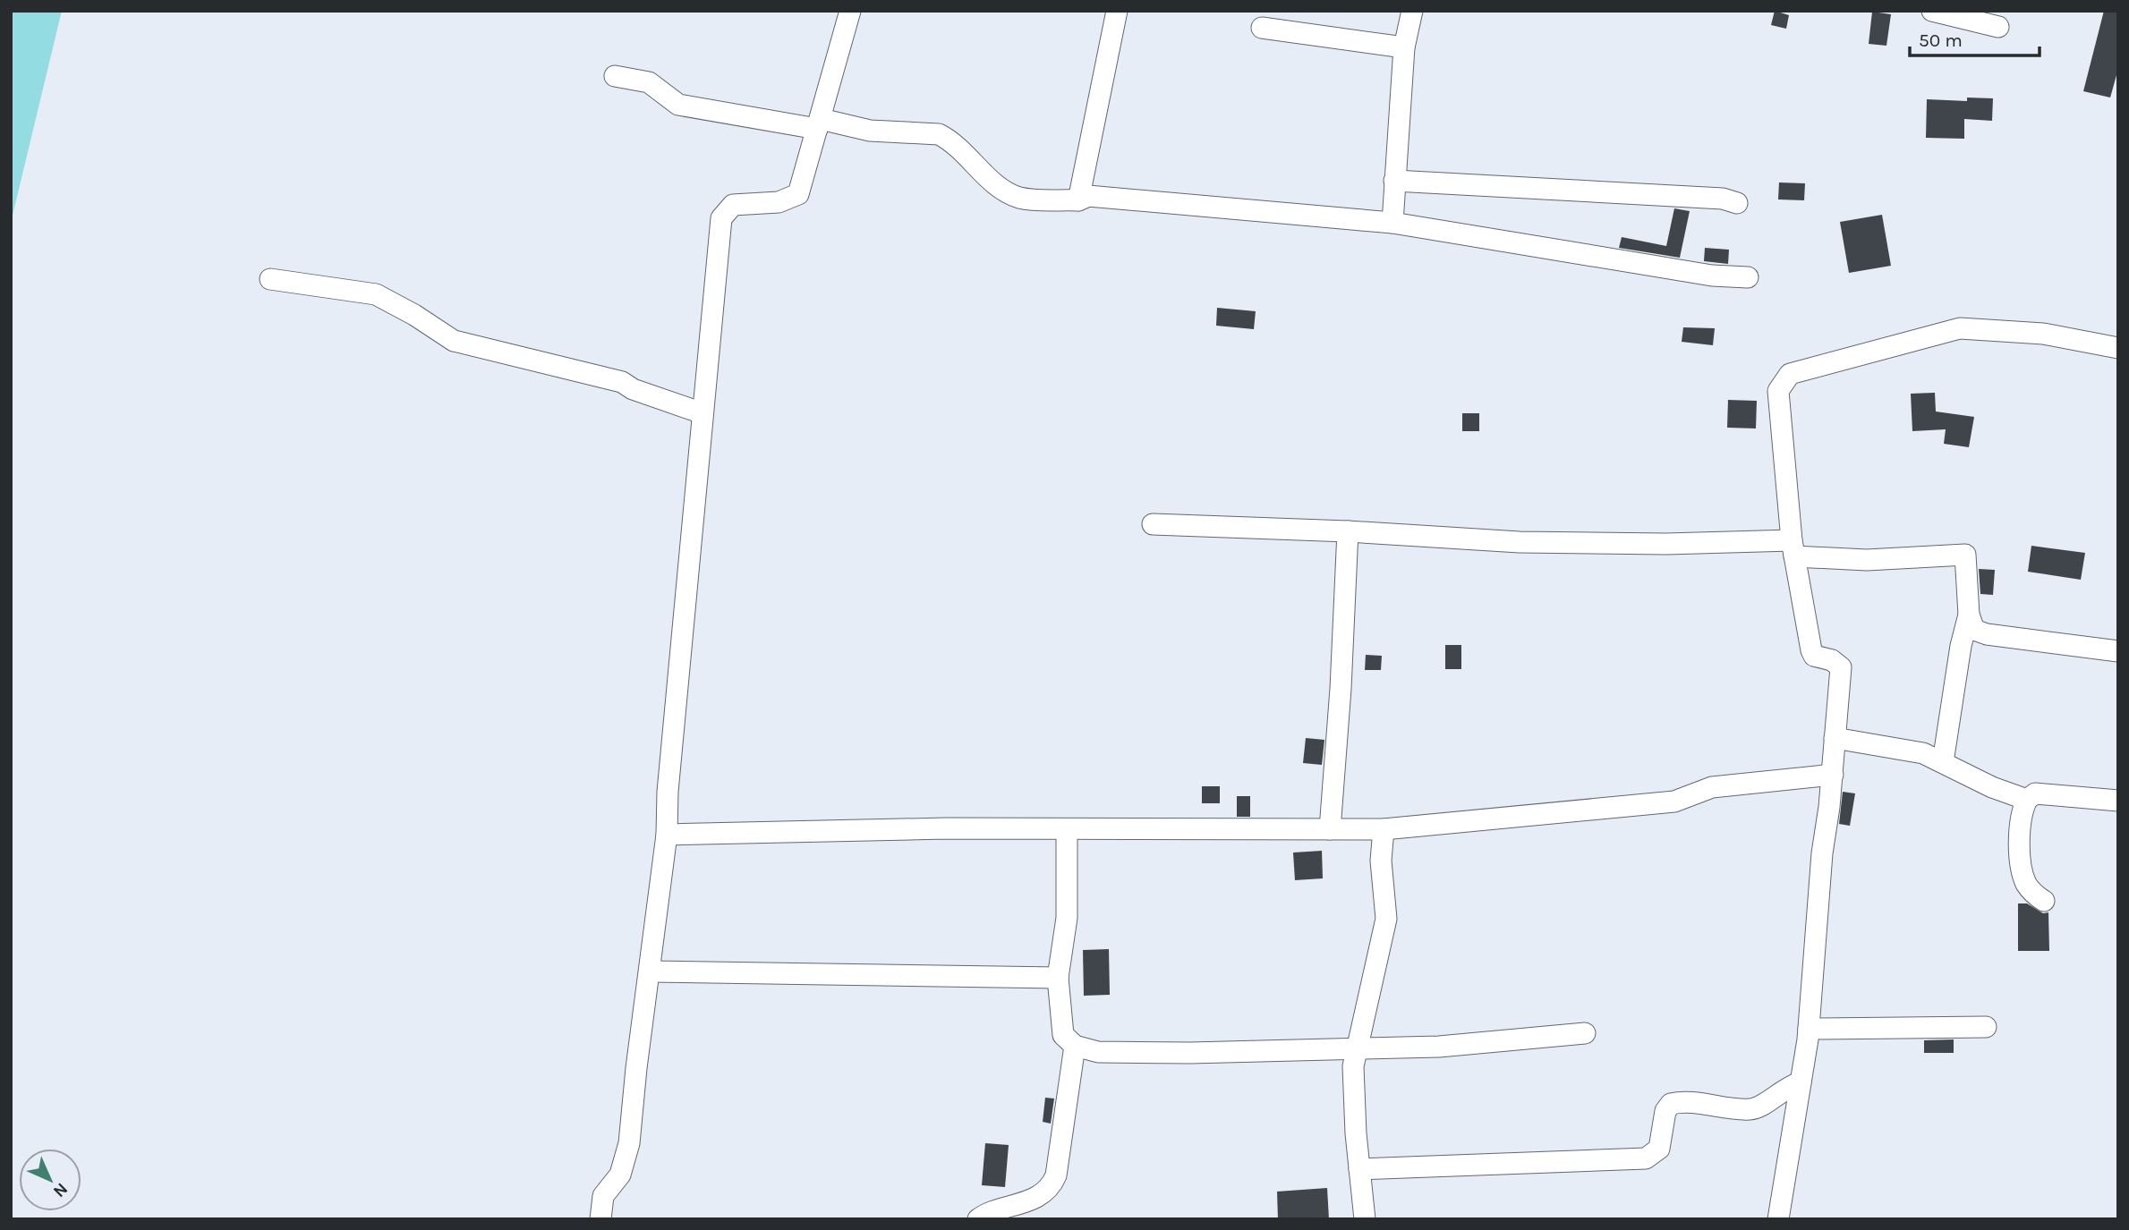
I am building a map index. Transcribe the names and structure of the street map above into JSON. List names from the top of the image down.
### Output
{
  "scale_bar": "50 m",
  "north": "bottom right"
}
